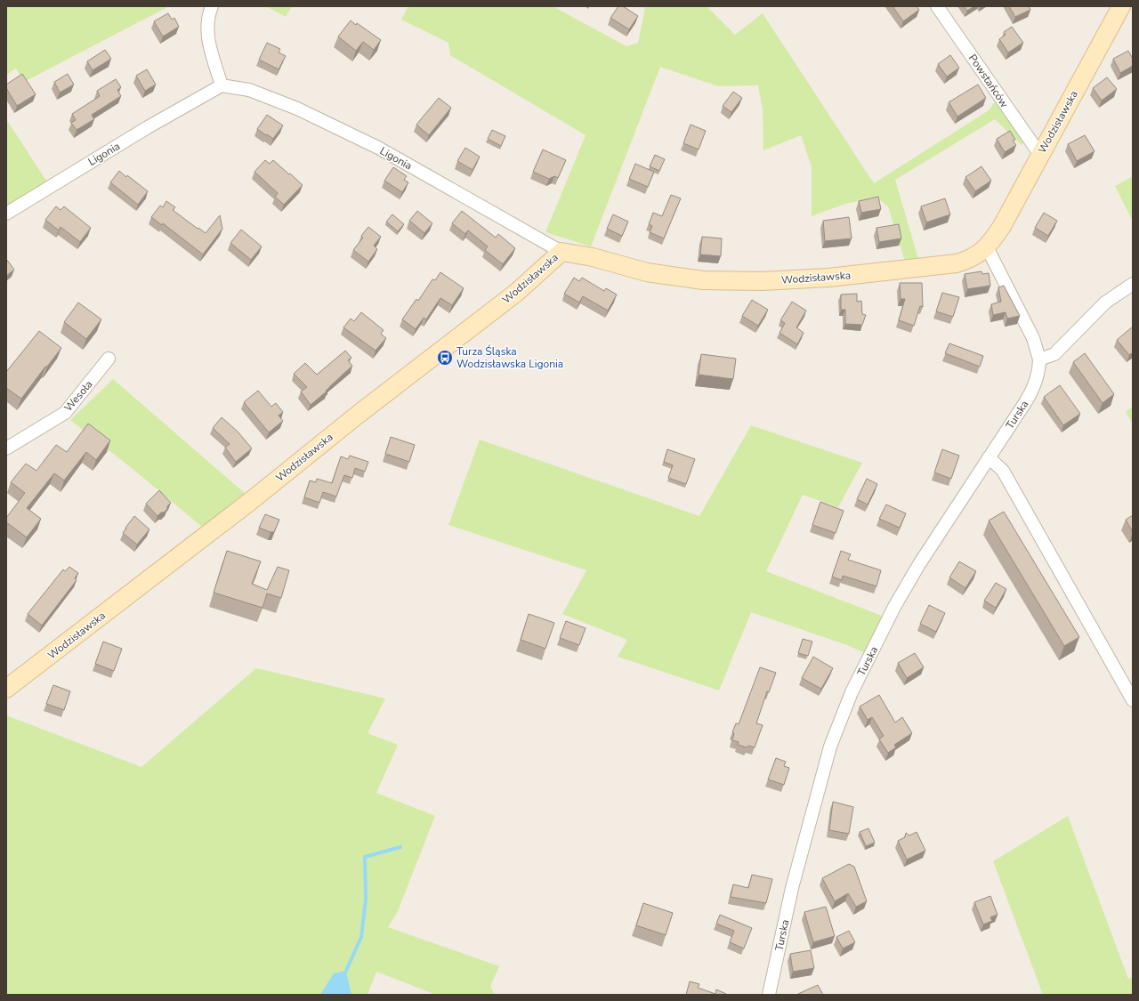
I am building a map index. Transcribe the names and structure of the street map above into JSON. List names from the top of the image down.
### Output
{
  "streets": {
    "street": [
      "Powstańców",
      "Wodzisławska",
      "Ligonia",
      "Wesoła",
      "Turska"
    ]
  },
  "crossings": [
    ["Powstańców", "Wodzisławska"],
    ["Wodzisławska", "Ligonia"],
    ["Wodzisławska", "Turska"]
  ],
  "places": {
    "bus stop": ["Turza Śląska Wodzisławska Ligonia"]
  }
}
